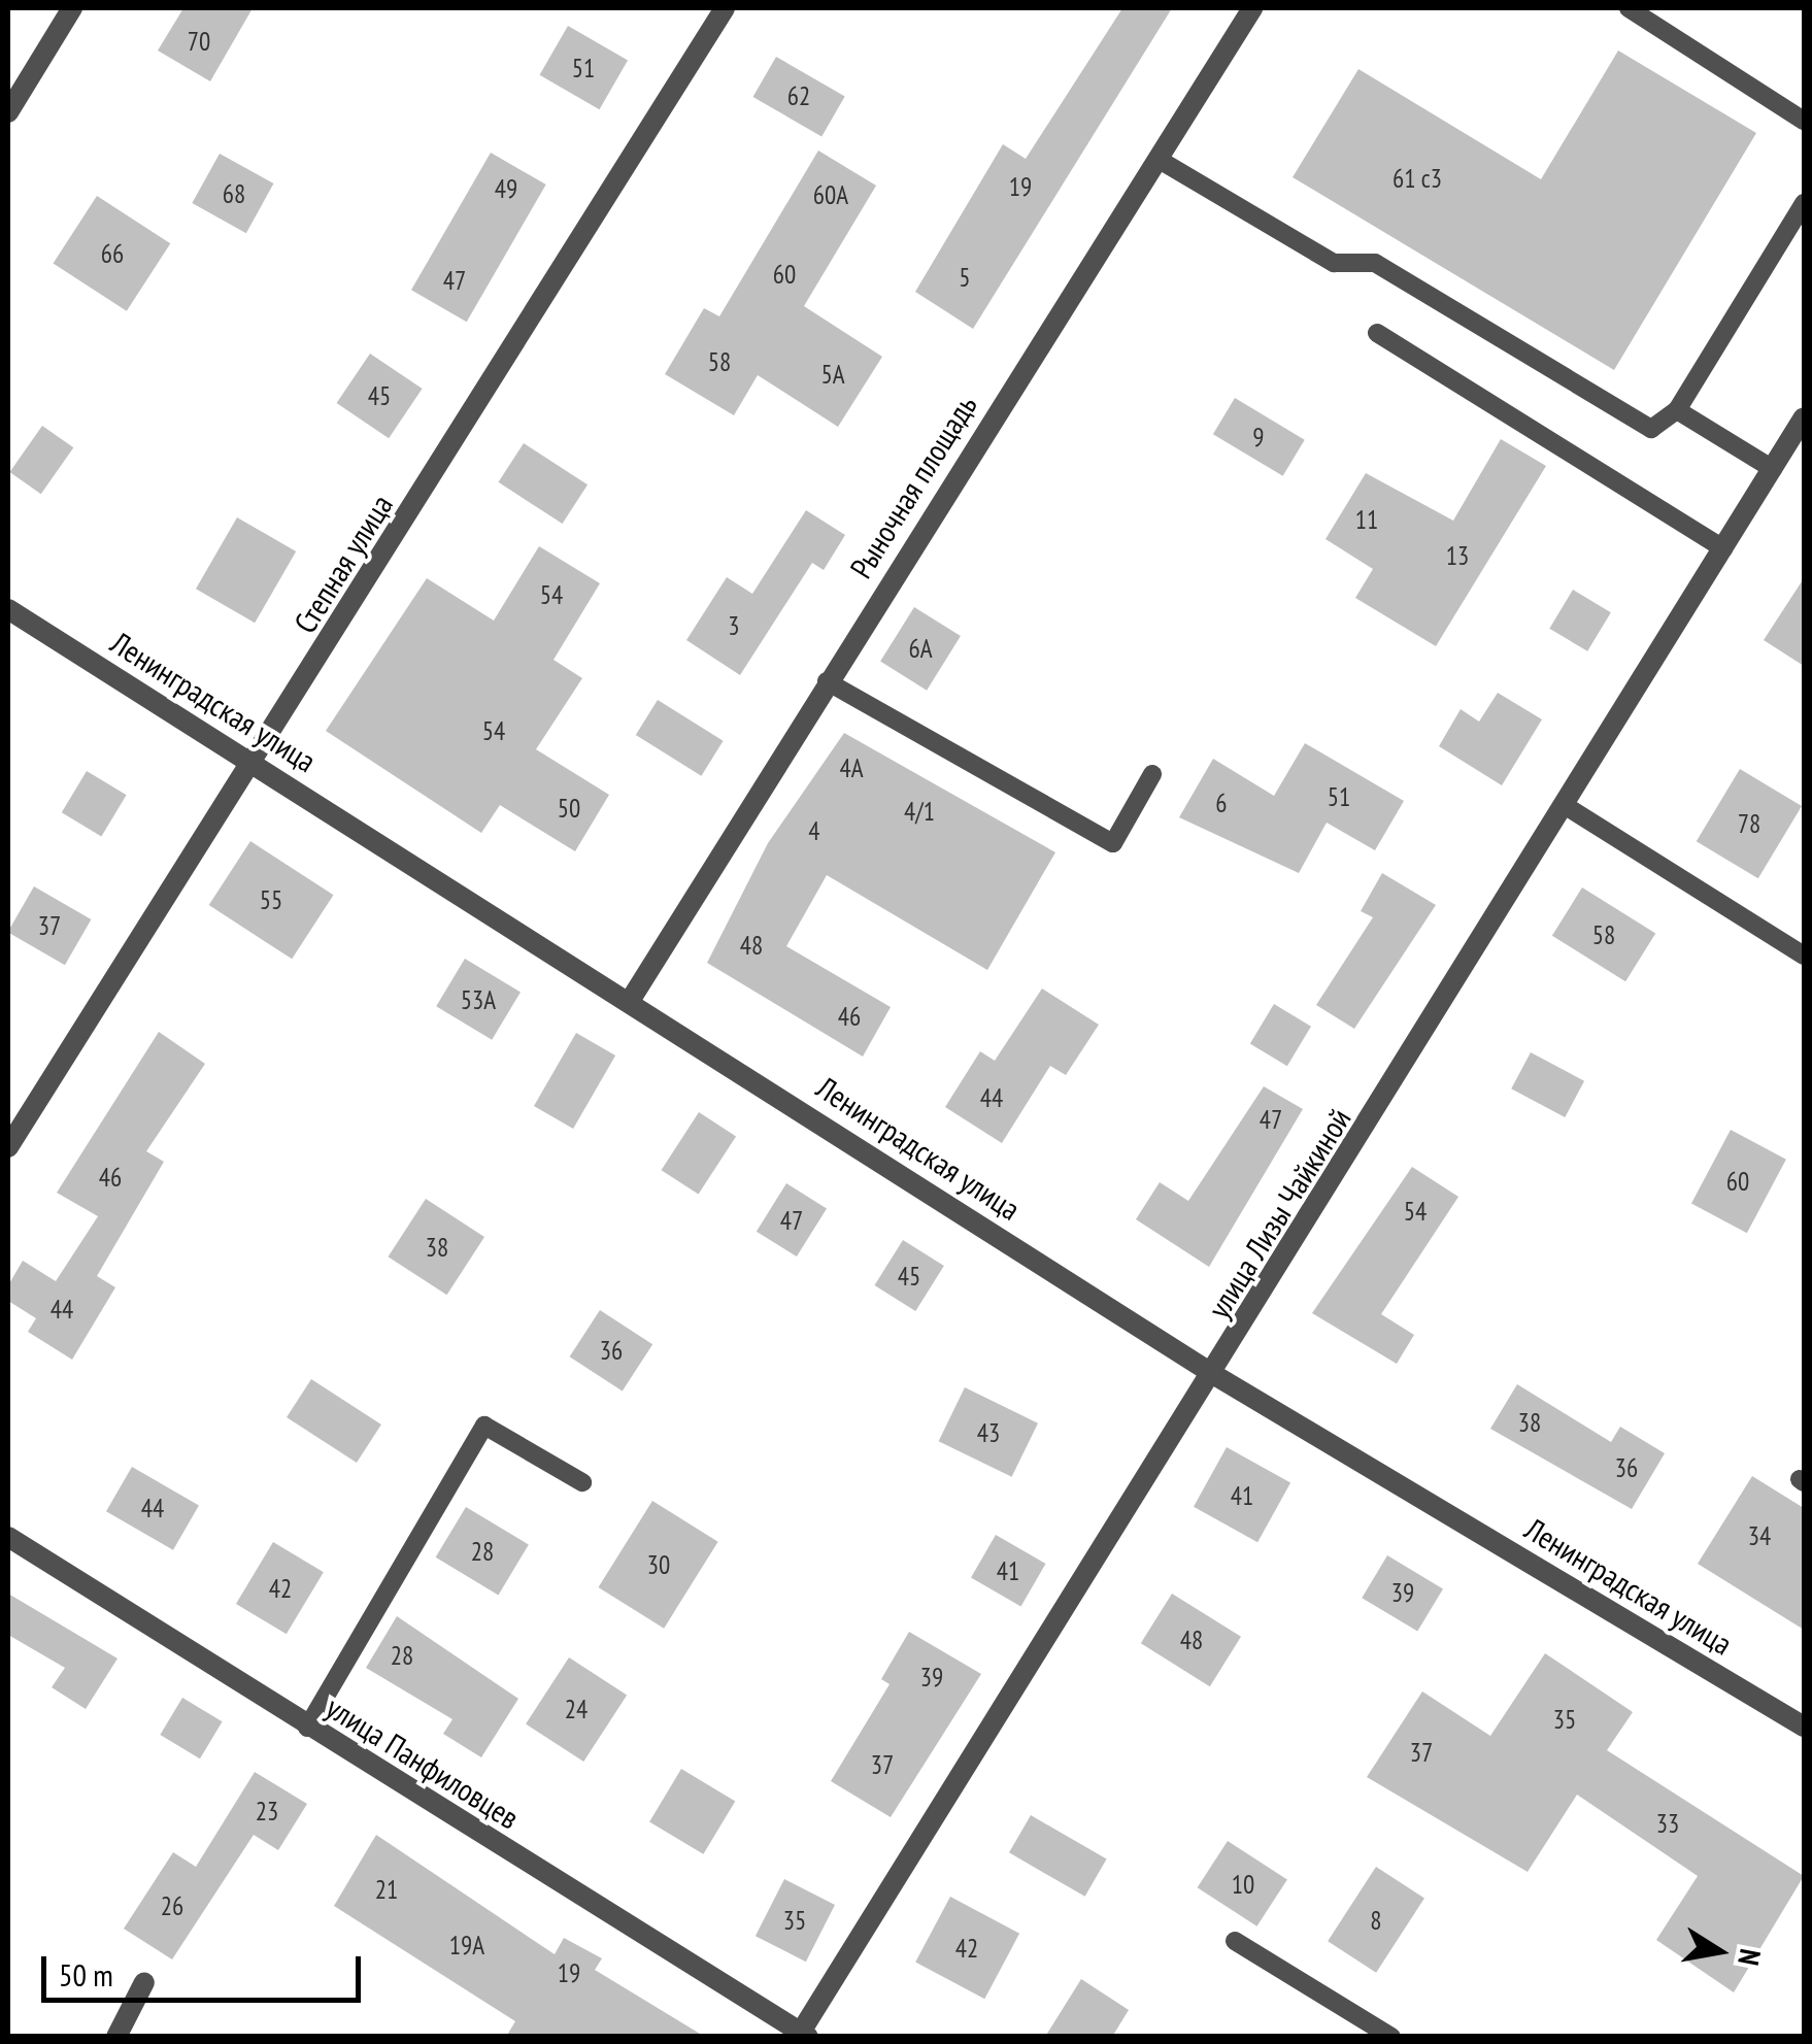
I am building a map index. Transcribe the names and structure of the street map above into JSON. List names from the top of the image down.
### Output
{
  "streets": {
    "street": [
      "Рыночная площадь",
      "Степная улица",
      "Ленинградская улица",
      "улица Лизы Чайкиной",
      "улица Панфиловцев"
    ]
  },
  "crossings": [
    ["Рыночная площадь", "Ленинградская улица"],
    ["Степная улица", "Ленинградская улица"],
    ["Ленинградская улица", "улица Лизы Чайкиной"],
    ["улица Лизы Чайкиной", "улица Панфиловцев"]
  ],
  "house_numbers": [
    "70",
    "51",
    "62",
    "61 с3",
    "19",
    "49",
    "68",
    "60А",
    "66",
    "60",
    "5",
    "47",
    "58",
    "5А",
    "45",
    "9",
    "11",
    "13",
    "54",
    "3",
    "6А",
    "54",
    "4А",
    "51",
    "6",
    "50",
    "4/1",
    "78",
    "4",
    "55",
    "37",
    "58",
    "48",
    "53А",
    "46",
    "44",
    "47",
    "46",
    "60",
    "54",
    "47",
    "38",
    "45",
    "44",
    "36",
    "38",
    "43",
    "36",
    "41",
    "44",
    "34",
    "28",
    "30",
    "41",
    "42",
    "39",
    "48",
    "28",
    "39",
    "24",
    "35",
    "37",
    "37",
    "23",
    "33",
    "10",
    "21",
    "26",
    "35",
    "8",
    "19А",
    "42",
    "19"
  ],
  "scale_bar": "50 m",
  "north": "right"
}
